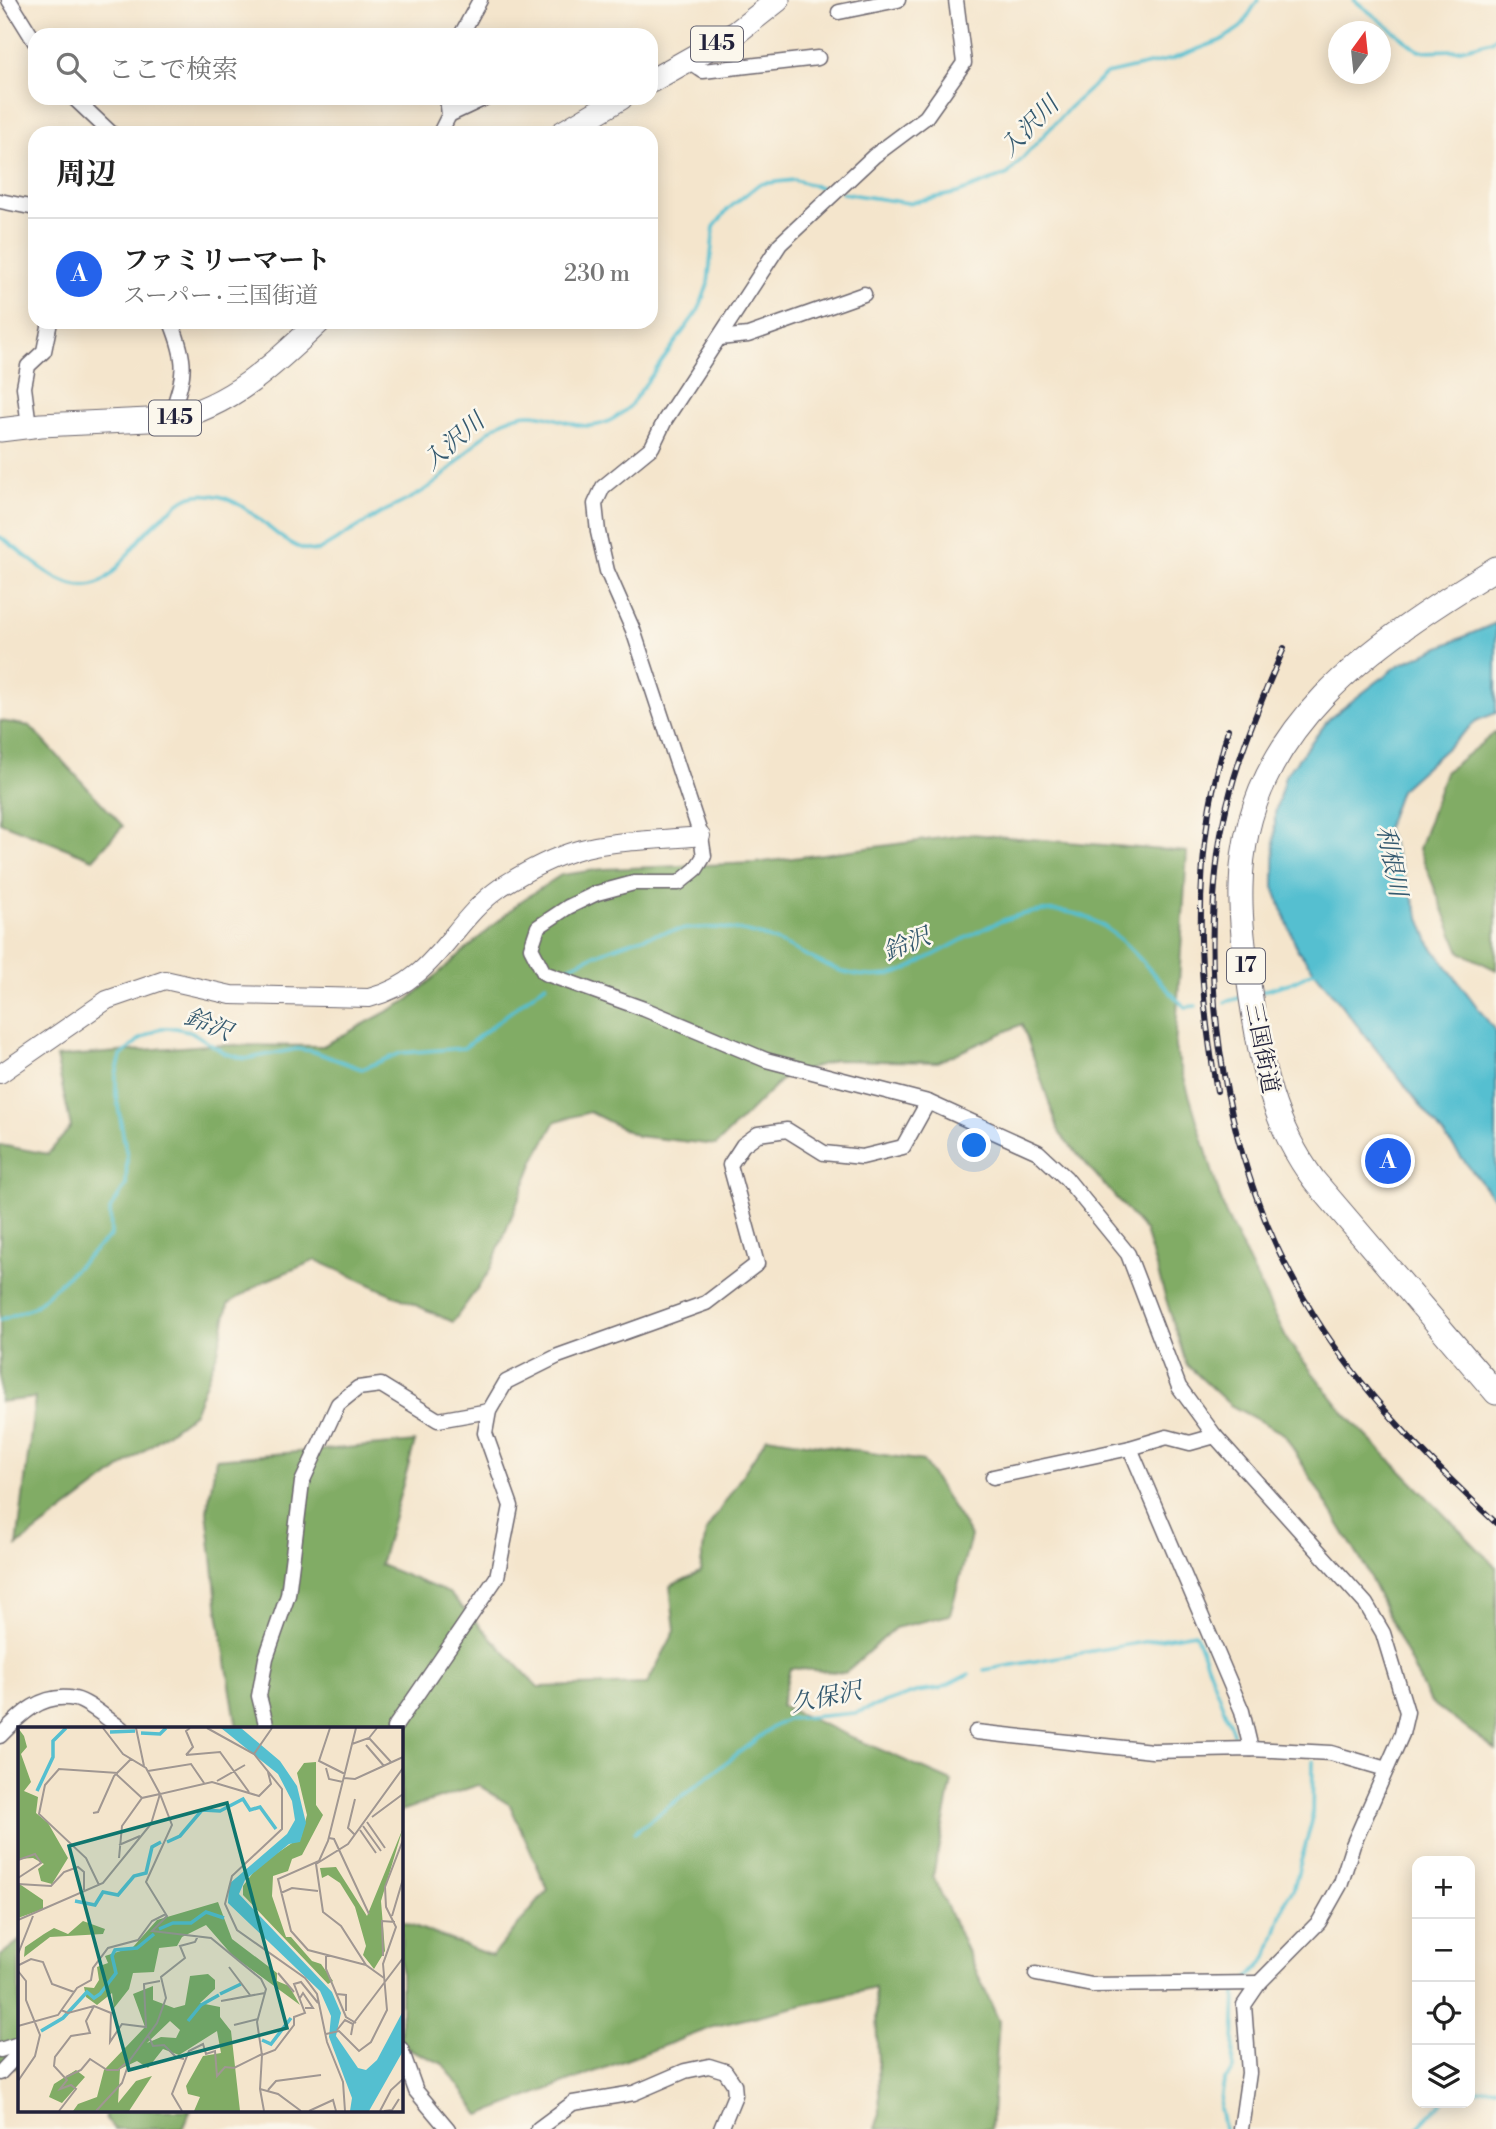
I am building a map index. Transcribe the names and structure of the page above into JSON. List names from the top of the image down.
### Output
{
  "streets": {
    "highway": ["145", "17", "三国街道"]
  },
  "water": [
    "入沢川",
    "利根川",
    "鈴沢",
    "久保沢"
  ],
  "north": "top",
  "page": {
    "search": "ここで検索",
    "heading": "周辺",
    "list": [
      {
        "mark": "A",
        "name": "ファミリーマート",
        "note": "スーパー · 三国街道",
        "value": "230 m"
      }
    ],
    "pins": "A",
    "map_buttons": ["+", "−"]
  }
}
